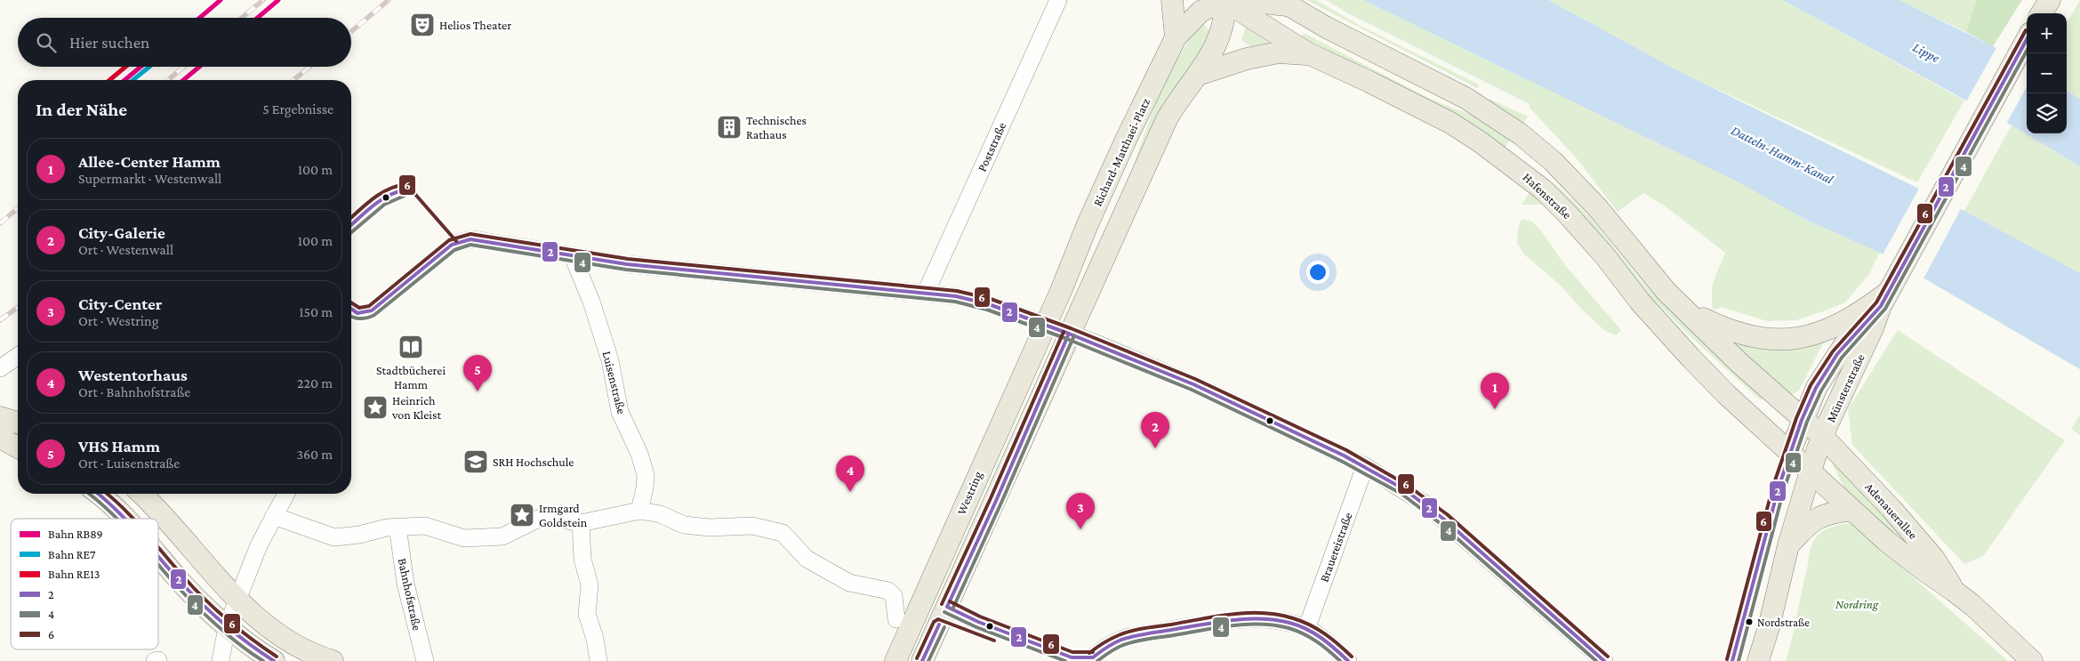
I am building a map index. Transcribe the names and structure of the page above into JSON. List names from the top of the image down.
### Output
{
  "streets": {
    "main road": [
      "Richard-Matthaei-Platz",
      "Hafenstraße",
      "Münsterstraße",
      "Westring",
      "Adenauerallee"
    ],
    "street": [
      "Poststraße",
      "Luisenstraße",
      "Brauereistraße",
      "Bahnhofstraße"
    ]
  },
  "crossings": [
    ["Richard-Matthaei-Platz", "Hafenstraße"],
    ["Richard-Matthaei-Platz", "Westring"],
    ["Hafenstraße", "Adenauerallee"],
    ["Münsterstraße", "Adenauerallee"]
  ],
  "water": ["Lippe", "Datteln-Hamm-Kanal"],
  "parks": ["Nordring"],
  "places": {
    "theatre": ["Helios Theater"],
    "building": ["Technisches Rathaus"],
    "library": ["Stadtbücherei Hamm"],
    "place": ["Heinrich von Kleist", "Irmgard Goldstein"],
    "school or university": ["SRH Hochschule"],
    "other": ["Nordstraße"]
  },
  "lines": [
    "rail line RB89",
    "transit line 6",
    "transit line 2",
    "transit line 4",
    "rail line RE7",
    "rail line RE13"
  ],
  "legend": [
    "Bahn RB89",
    "Bahn RE7",
    "Bahn RE13",
    "2",
    "4",
    "6"
  ],
  "page": {
    "map_buttons": ["+", "−"],
    "search": "Hier suchen",
    "heading": ["In der Nähe", "5 Ergebnisse"],
    "list": [
      {
        "mark": "1",
        "name": "Allee-Center Hamm",
        "note": "Supermarkt · Westenwall",
        "value": "100 m"
      },
      {
        "mark": "2",
        "name": "City-Galerie",
        "note": "Ort · Westenwall",
        "value": "100 m"
      },
      {
        "mark": "3",
        "name": "City-Center",
        "note": "Ort · Westring",
        "value": "150 m"
      },
      {
        "mark": "4",
        "name": "Westentorhaus",
        "note": "Ort · Bahnhofstraße",
        "value": "220 m"
      },
      {
        "mark": "5",
        "name": "VHS Hamm",
        "note": "Ort · Luisenstraße",
        "value": "360 m"
      }
    ],
    "pins": [
      "5",
      "1",
      "2",
      "4",
      "3"
    ]
  }
}
